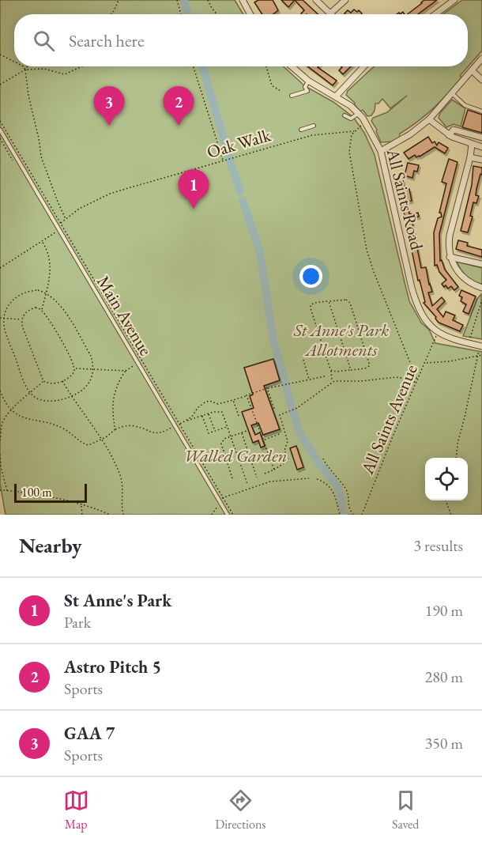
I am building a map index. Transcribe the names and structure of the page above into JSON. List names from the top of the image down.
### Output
{
  "streets": {
    "street": ["All Saints Road"],
    "lane": ["Main Avenue"],
    "path": ["Oak Walk", "All Saints Avenue"]
  },
  "crossings": [
    ["Oak Walk", "Main Avenue"],
    ["All Saints Road", "All Saints Avenue"]
  ],
  "parks": ["St Anne's Park Allotments", "Walled Garden"],
  "scale_bar": "100 m",
  "page": {
    "search": "Search here",
    "pins": ["2", "3", "1"],
    "scale": "100 m",
    "heading": ["Nearby", "3 results"],
    "list": [
      {
        "mark": "1",
        "name": "St Anne's Park",
        "note": "Park",
        "value": "190 m"
      },
      {
        "mark": "2",
        "name": "Astro Pitch 5",
        "note": "Sports",
        "value": "280 m"
      },
      {
        "mark": "3",
        "name": "GAA 7",
        "note": "Sports",
        "value": "350 m"
      }
    ],
    "nav": ["Map", "Directions", "Saved"]
  }
}
